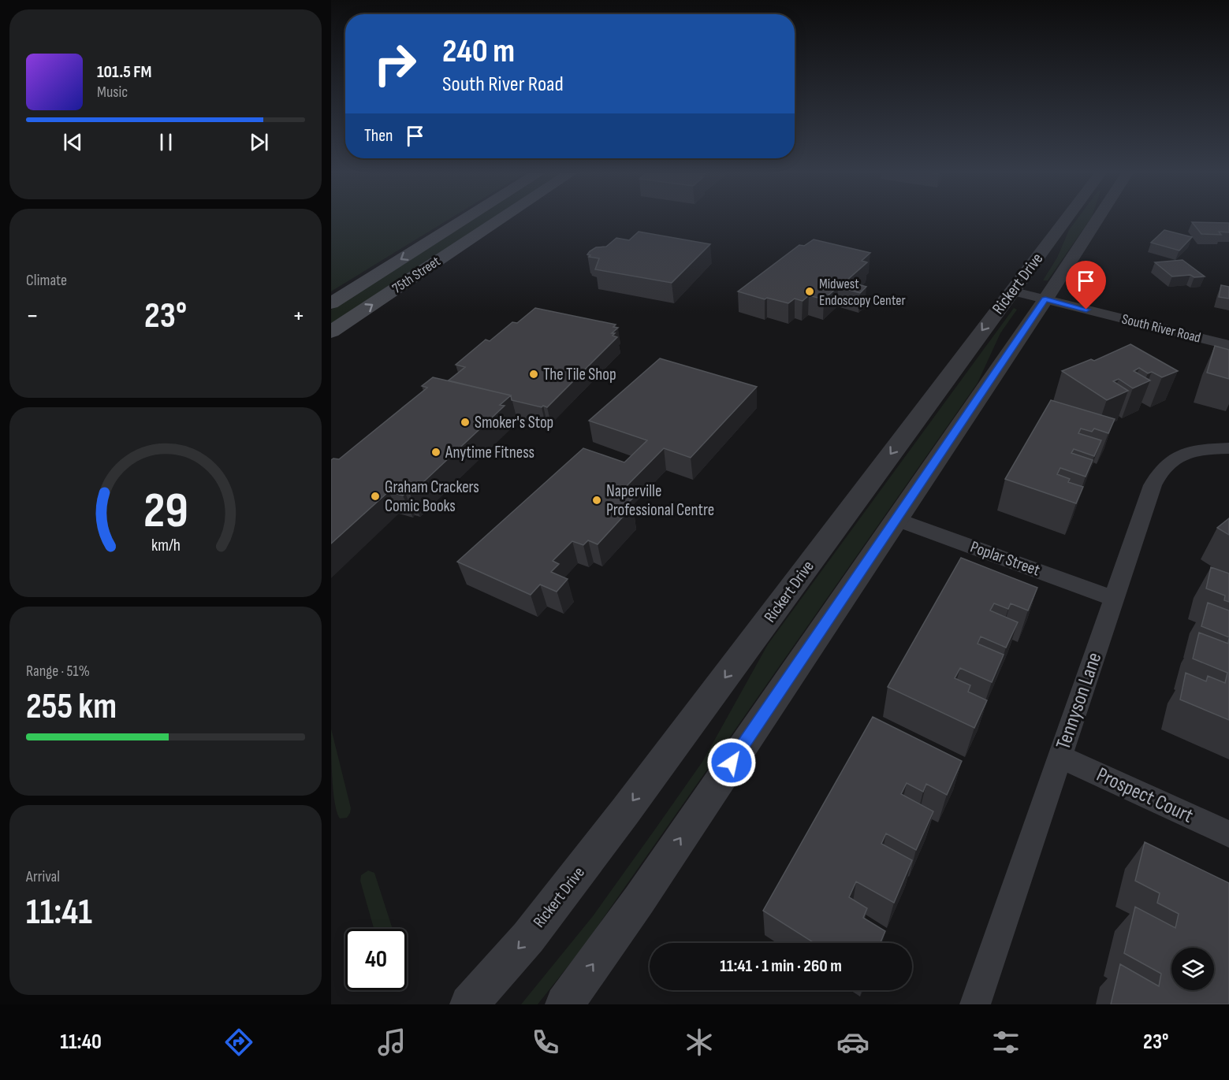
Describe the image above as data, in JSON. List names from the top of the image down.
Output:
{
  "streets": {
    "main road": ["75th Street"],
    "street": [
      "Rickert Drive",
      "South River Road",
      "Poplar Street",
      "Tennyson Lane",
      "Prospect Court"
    ]
  },
  "crossings": [
    ["Rickert Drive", "South River Road"],
    ["Rickert Drive", "Poplar Street"],
    ["Poplar Street", "Tennyson Lane"],
    ["Tennyson Lane", "Prospect Court"]
  ],
  "places": [
    "Midwest Endoscopy Center",
    "The Tile Shop",
    "Smoker's Stop",
    "Anytime Fitness",
    "Graham Crackers Comic Books",
    "Naperville Professional Centre"
  ],
  "page": {
    "turn": ["240 m", "South River Road"],
    "song": ["101.5 FM", "Music"],
    "then": "Then",
    "tile": [
      "Climate",
      ["Range · 51%", "255 km"],
      ["Arrival", "11:41"]
    ],
    "heat": ["−", "23°", "+"],
    "limit": "40",
    "trip": "11:41 · 1 min · 260 m",
    "tabs": ["11:40", "23°"],
    "gauge": ["29", "km/h"]
  }
}
